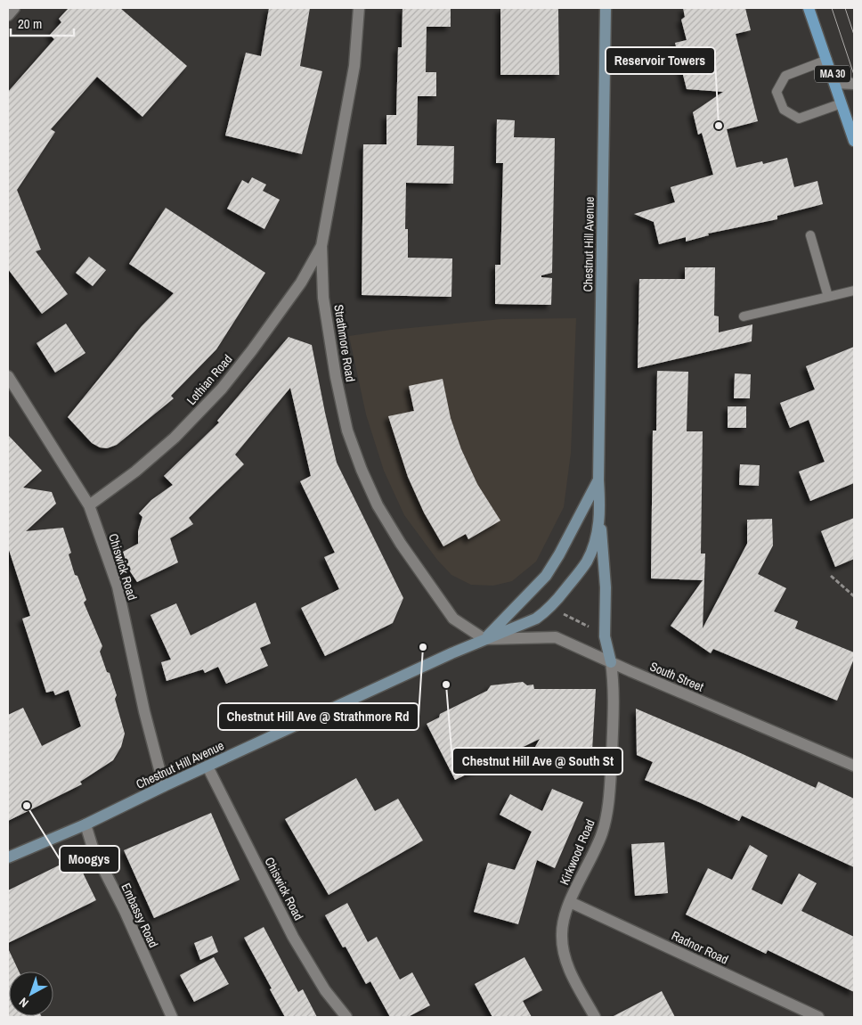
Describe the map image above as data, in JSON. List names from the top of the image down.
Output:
{
  "streets": {
    "main road": ["MA 30", "Chestnut Hill Avenue"],
    "street": [
      "Strathmore Road",
      "Lothian Road",
      "Chiswick Road",
      "South Street",
      "Kirkwood Road",
      "Embassy Road",
      "Radnor Road"
    ]
  },
  "crossings": [
    ["Chestnut Hill Avenue", "Strathmore Road"],
    ["Chestnut Hill Avenue", "Chiswick Road"],
    ["Chestnut Hill Avenue", "South Street"],
    ["Chestnut Hill Avenue", "Embassy Road"],
    ["Strathmore Road", "Lothian Road"],
    ["Strathmore Road", "South Street"],
    ["Lothian Road", "Chiswick Road"],
    ["South Street", "Kirkwood Road"],
    ["Kirkwood Road", "Radnor Road"]
  ],
  "places": [
    "Reservoir Towers",
    "Chestnut Hill Ave @ Strathmore Rd",
    "Chestnut Hill Ave @ South St",
    "Moogys"
  ],
  "scale_bar": "20 m",
  "north": "bottom left"
}
